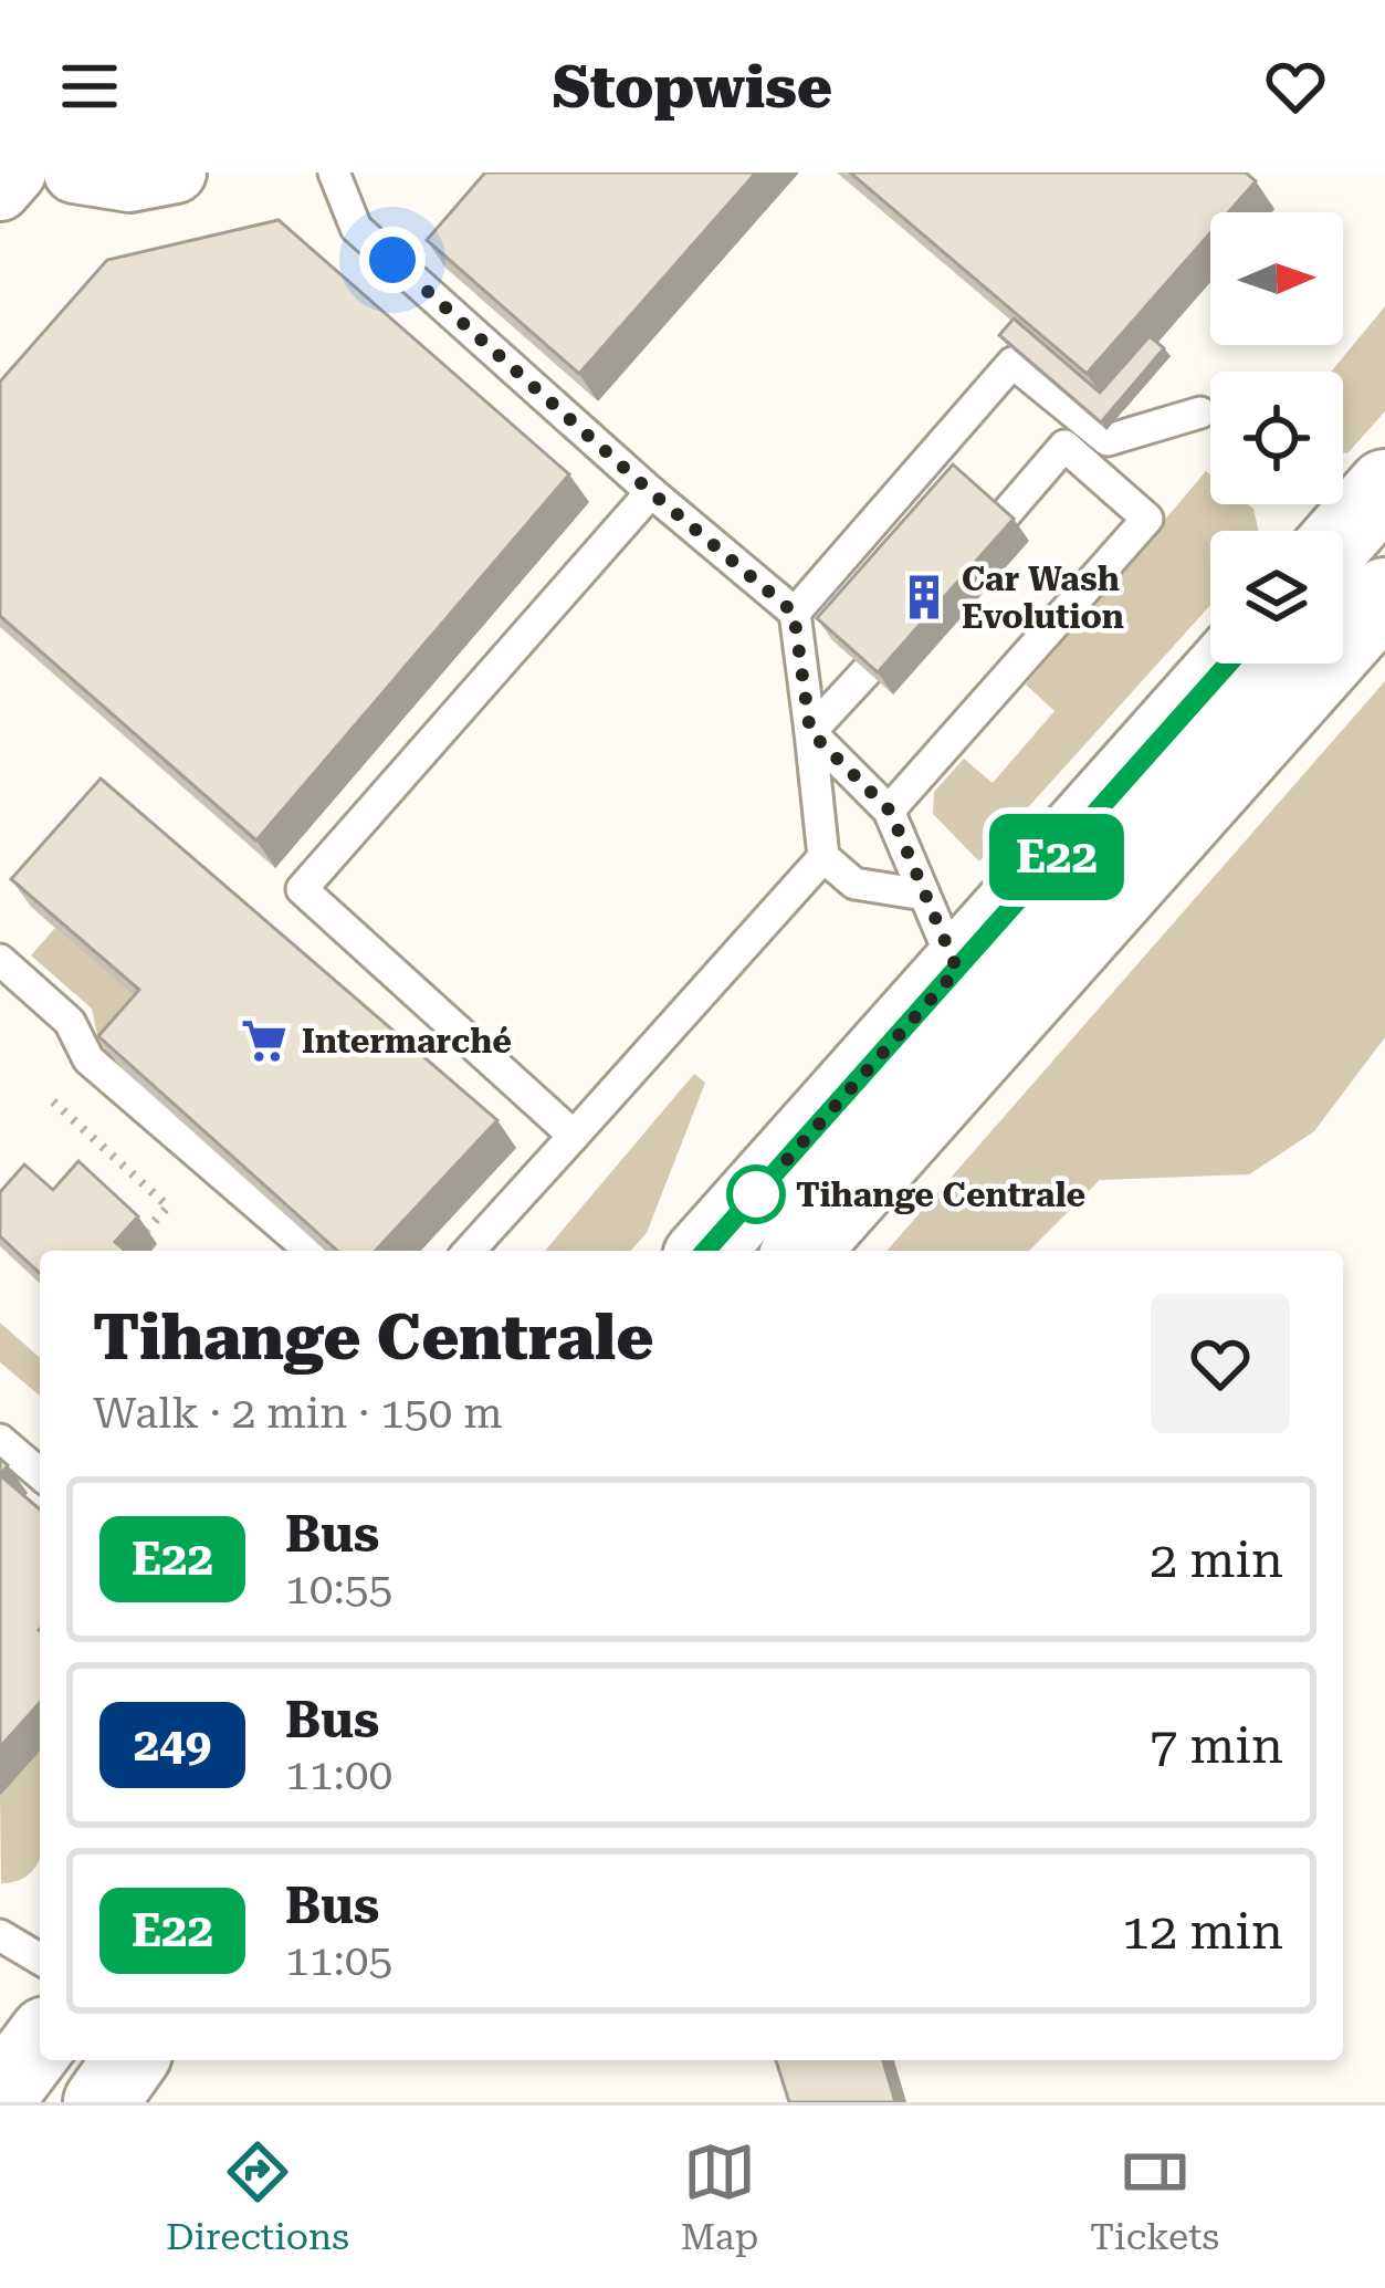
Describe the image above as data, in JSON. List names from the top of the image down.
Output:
{
  "places": {
    "building": ["Car Wash Evolution"],
    "supermarket": ["Intermarché"],
    "other": ["Tihange Centrale"]
  },
  "lines": ["bus line E22"],
  "north": "right",
  "page": {
    "header": "Stopwise",
    "on_map": "E22",
    "heading": ["Tihange Centrale", "Walk · 2 min · 150 m"],
    "list": [
      {
        "mark": "E22",
        "name": "Bus",
        "note": "10:55",
        "value": "2 min"
      },
      {
        "mark": "249",
        "name": "Bus",
        "note": "11:00",
        "value": "7 min"
      },
      {
        "mark": "E22",
        "name": "Bus",
        "note": "11:05",
        "value": "12 min"
      }
    ],
    "tabs": ["Directions", "Map", "Tickets"]
  }
}
